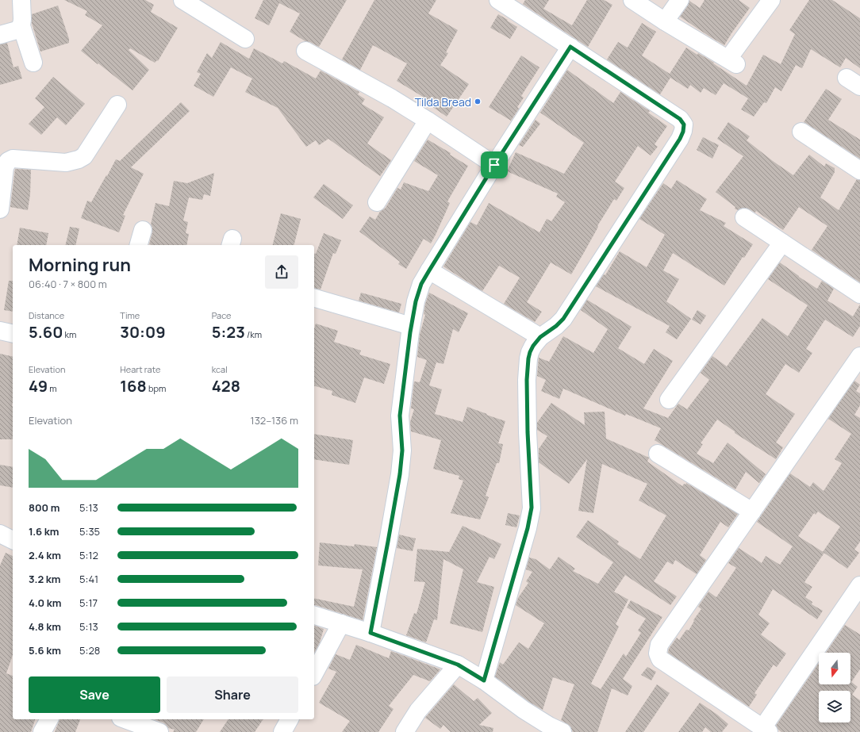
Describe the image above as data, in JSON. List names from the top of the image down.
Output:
{
  "places": ["Tilda Bread"],
  "north": "bottom",
  "page": {
    "heading": ["Morning run", "06:40 · 7 × 800 m"],
    "stats": [
      ["Distance", "5.60 km"],
      ["Time", "30:09"],
      ["Pace", "5:23 /km"],
      ["Elevation", "49 m"],
      ["Heart rate", "168 bpm"],
      ["kcal", "428"]
    ],
    "chart": ["Elevation", "132–136 m"],
    "list": [
      {
        "name": "800 m",
        "note": "5:13"
      },
      {
        "name": "1.6 km",
        "note": "5:35"
      },
      {
        "name": "2.4 km",
        "note": "5:12"
      },
      {
        "name": "3.2 km",
        "note": "5:41"
      },
      {
        "name": "4.0 km",
        "note": "5:17"
      },
      {
        "name": "4.8 km",
        "note": "5:13"
      },
      {
        "name": "5.6 km",
        "note": "5:28"
      }
    ],
    "buttons": ["Save", "Share"]
  }
}
